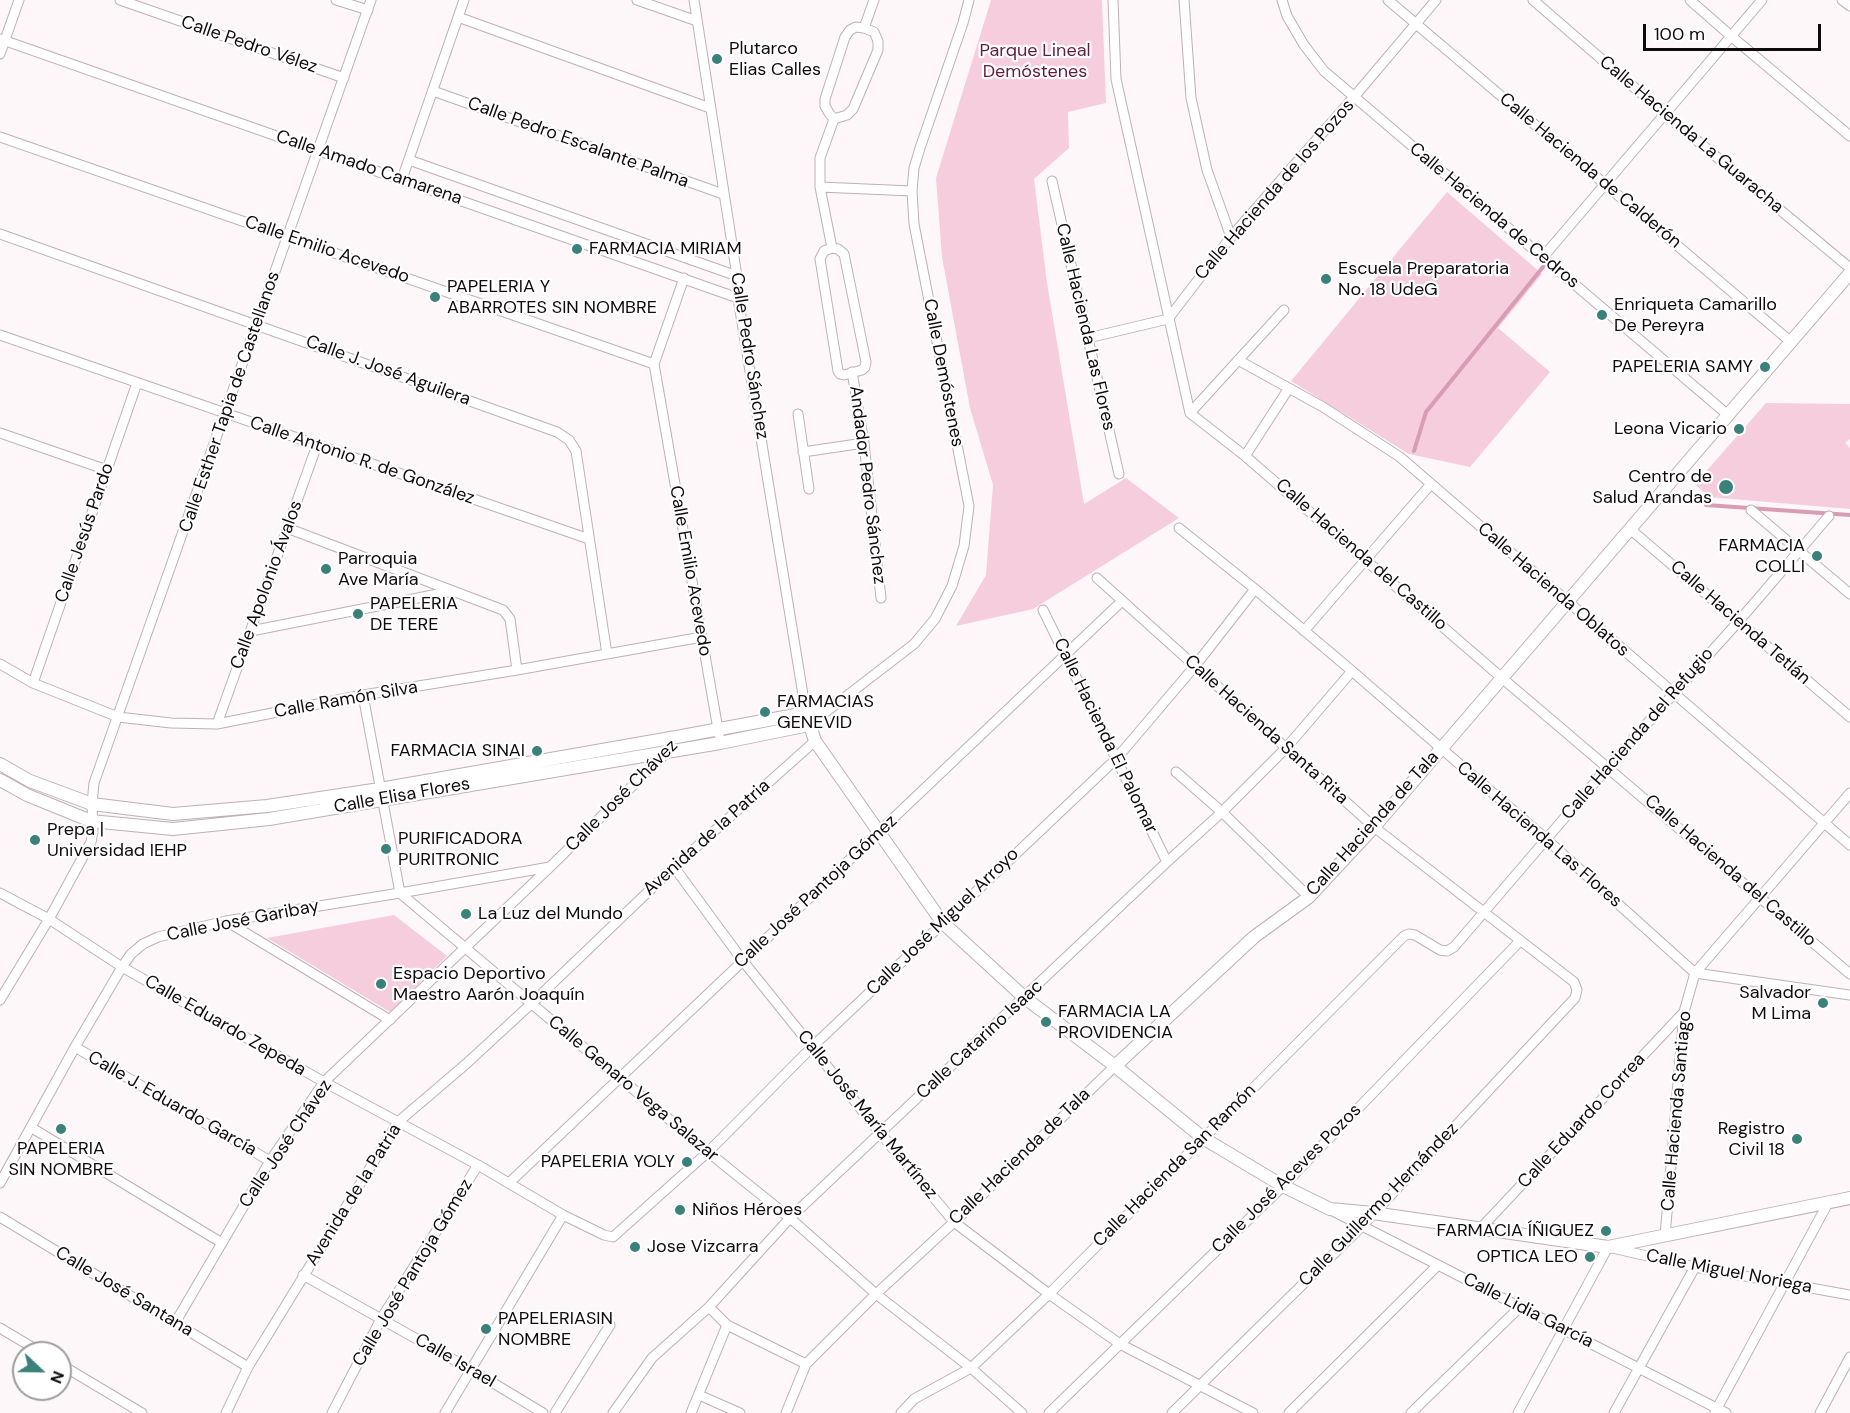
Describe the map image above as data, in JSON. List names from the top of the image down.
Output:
{
  "streets": {
    "street": [
      "Calle Pedro Vélez",
      "Calle Hacienda La Guaracha",
      "Calle Pedro Escalante Palma",
      "Calle Amado Camarena",
      "Calle Hacienda de Calderón",
      "Calle Hacienda de los Pozos",
      "Calle Hacienda de Cedros",
      "Calle Emilio Acevedo",
      "Calle Hacienda Las Flores",
      "Calle Pedro Sánchez",
      "Calle J. José Aguilera",
      "Calle Demóstenes",
      "Calle Esther Tapia de Castellanos",
      "Calle Antonio R. de González",
      "Andador Pedro Sánchez",
      "Calle Jesús Pardo",
      "Calle Hacienda del Castillo",
      "Calle Apolonio Ávalos",
      "Calle Hacienda Oblatos",
      "Calle Hacienda Tetlán",
      "Calle Ramón Silva",
      "Calle Hacienda Santa Rita",
      "Calle Hacienda del Refugio",
      "Calle Hacienda El Palomar",
      "Calle Elisa Flores",
      "Calle José Chávez",
      "Calle Hacienda de Tala",
      "Avenida de la Patria",
      "Calle José Pantoja Gómez",
      "Calle José Garibay",
      "Calle José Miguel Arroyo",
      "Calle Eduardo Zepeda",
      "Calle Catarino Isaac",
      "Calle Genaro Vega Salazar",
      "Calle J. Eduardo García",
      "Calle Hacienda Santiago",
      "Calle José María Martínez",
      "Calle Eduardo Correa",
      "Calle Hacienda San Ramón",
      "Calle José Aceves Pozos",
      "Calle Guillermo Hernández",
      "Calle Miguel Noriega",
      "Calle José Santana",
      "Calle Lidia García",
      "Calle Israel"
    ]
  },
  "crossings": [
    ["Calle Pedro Vélez", "Calle Esther Tapia de Castellanos"],
    ["Calle Pedro Escalante Palma", "Calle Pedro Sánchez"],
    ["Calle Amado Camarena", "Calle Emilio Acevedo"],
    ["Calle Amado Camarena", "Calle Pedro Sánchez"],
    ["Calle Amado Camarena", "Calle Esther Tapia de Castellanos"],
    ["Calle Hacienda de Calderón", "Calle Hacienda de los Pozos"],
    ["Calle Hacienda de Calderón", "Calle Hacienda de Tala"],
    ["Calle Hacienda de los Pozos", "Calle Hacienda de Cedros"],
    ["Calle Hacienda de Cedros", "Calle Hacienda de Tala"],
    ["Calle Emilio Acevedo", "Calle Esther Tapia de Castellanos"],
    ["Calle Emilio Acevedo", "Calle Ramón Silva"],
    ["Calle Emilio Acevedo", "Calle Elisa Flores"],
    ["Calle Hacienda Las Flores", "Calle Hacienda del Refugio"],
    ["Calle Hacienda Las Flores", "Calle Hacienda de Tala"],
    ["Calle Hacienda Las Flores", "Calle José Miguel Arroyo"],
    ["Calle Hacienda Las Flores", "Calle Catarino Isaac"],
    ["Calle Hacienda Las Flores", "Calle Hacienda Santiago"],
    ["Calle Pedro Sánchez", "Calle Demóstenes"],
    ["Calle Pedro Sánchez", "Calle Elisa Flores"],
    ["Calle J. José Aguilera", "Calle Esther Tapia de Castellanos"],
    ["Calle J. José Aguilera", "Calle Antonio R. de González"],
    ["Calle J. José Aguilera", "Calle Ramón Silva"],
    ["Calle Demóstenes", "Calle Elisa Flores"],
    ["Calle Esther Tapia de Castellanos", "Calle Antonio R. de González"],
    ["Calle Esther Tapia de Castellanos", "Calle Ramón Silva"],
    ["Calle Esther Tapia de Castellanos", "Calle Elisa Flores"],
    ["Calle Esther Tapia de Castellanos", "Calle Eduardo Zepeda"],
    ["Calle Antonio R. de González", "Calle Jesús Pardo"],
    ["Calle Antonio R. de González", "Calle Apolonio Ávalos"],
    ["Calle Jesús Pardo", "Calle Ramón Silva"],
    ["Calle Hacienda del Castillo", "Calle Hacienda del Refugio"],
    ["Calle Hacienda del Castillo", "Calle Hacienda de Tala"],
    ["Calle Hacienda del Castillo", "Calle Hacienda Santiago"],
    ["Calle Apolonio Ávalos", "Calle Ramón Silva"],
    ["Calle Hacienda Oblatos", "Calle Hacienda del Refugio"],
    ["Calle Hacienda Oblatos", "Calle Hacienda de Tala"],
    ["Calle Hacienda Oblatos", "Calle Hacienda Santiago"],
    ["Calle Hacienda Tetlán", "Calle Hacienda del Refugio"],
    ["Calle Hacienda Tetlán", "Calle Hacienda de Tala"],
    ["Calle Hacienda Santa Rita", "Calle Hacienda del Refugio"],
    ["Calle Hacienda Santa Rita", "Calle Hacienda de Tala"],
    ["Calle Hacienda Santa Rita", "Calle José Pantoja Gómez"],
    ["Calle Hacienda Santa Rita", "Calle José Miguel Arroyo"],
    ["Calle Hacienda Santa Rita", "Calle Catarino Isaac"],
    ["Calle Hacienda Santa Rita", "Calle José Aceves Pozos"],
    ["Calle Hacienda Santa Rita", "Calle Guillermo Hernández"],
    ["Calle Hacienda del Refugio", "Calle Hacienda San Ramón"],
    ["Calle Hacienda El Palomar", "Calle José Pantoja Gómez"],
    ["Calle Hacienda El Palomar", "Calle José Miguel Arroyo"],
    ["Calle Hacienda El Palomar", "Calle Catarino Isaac"],
    ["Calle Elisa Flores", "Calle José Chávez"],
    ["Calle José Chávez", "Calle José Garibay"],
    ["Calle José Chávez", "Calle Eduardo Zepeda"],
    ["Calle José Chávez", "Calle Genaro Vega Salazar"],
    ["Calle José Chávez", "Calle J. Eduardo García"],
    ["Calle José Chávez", "Calle José Santana"],
    ["Calle Hacienda de Tala", "Calle Genaro Vega Salazar"],
    ["Calle Hacienda de Tala", "Calle José María Martínez"],
    ["Avenida de la Patria", "Calle Eduardo Zepeda"],
    ["Avenida de la Patria", "Calle Genaro Vega Salazar"],
    ["Avenida de la Patria", "Calle José María Martínez"],
    ["Avenida de la Patria", "Calle José Santana"],
    ["Avenida de la Patria", "Calle Israel"],
    ["Calle José Pantoja Gómez", "Calle Eduardo Zepeda"],
    ["Calle José Pantoja Gómez", "Calle Genaro Vega Salazar"],
    ["Calle José Pantoja Gómez", "Calle José María Martínez"],
    ["Calle José Pantoja Gómez", "Calle Israel"],
    ["Calle José Garibay", "Calle Eduardo Zepeda"],
    ["Calle José Garibay", "Calle Genaro Vega Salazar"],
    ["Calle José Garibay", "Calle J. Eduardo García"],
    ["Calle José Miguel Arroyo", "Calle Eduardo Zepeda"],
    ["Calle José Miguel Arroyo", "Calle Genaro Vega Salazar"],
    ["Calle José Miguel Arroyo", "Calle José María Martínez"],
    ["Calle Catarino Isaac", "Calle Genaro Vega Salazar"],
    ["Calle Catarino Isaac", "Calle José María Martínez"],
    ["Calle Genaro Vega Salazar", "Calle Hacienda San Ramón"],
    ["Calle Hacienda Santiago", "Calle Eduardo Correa"],
    ["Calle José María Martínez", "Calle Hacienda San Ramón"],
    ["Calle José María Martínez", "Calle José Aceves Pozos"],
    ["Calle José María Martínez", "Calle Guillermo Hernández"],
    ["Calle Guillermo Hernández", "Calle Lidia García"]
  ],
  "parks": ["Parque Lineal Demóstenes"],
  "places": [
    "Plutarco Elias Calles",
    "FARMACIA MIRIAM",
    "Escuela Preparatoria No. 18 UdeG",
    "PAPELERIA Y ABARROTES SIN NOMBRE",
    "Enriqueta Camarillo De Pereyra",
    "PAPELERIA SAMY",
    "Leona Vicario",
    "Centro de Salud Arandas",
    "FARMACIA COLLI",
    "Parroquia Ave María",
    "PAPELERIA DE TERE",
    "FARMACIAS GENEVID",
    "FARMACIA SINAI",
    "Prepa | Universidad IEHP",
    "PURIFICADORA PURITRONIC",
    "La Luz del Mundo",
    "Espacio Deportivo Maestro Aarón Joaquín",
    "Salvador M Lima",
    "FARMACIA LA PROVIDENCIA",
    "PAPELERIA SIN NOMBRE",
    "Registro Civil 18",
    "PAPELERIA YOLY",
    "Niños Héroes",
    "FARMACIA ÍÑIGUEZ",
    "Jose Vizcarra",
    "OPTICA LEO",
    "PAPELERIASIN NOMBRE"
  ],
  "scale_bar": "100 m",
  "north": "right"
}
